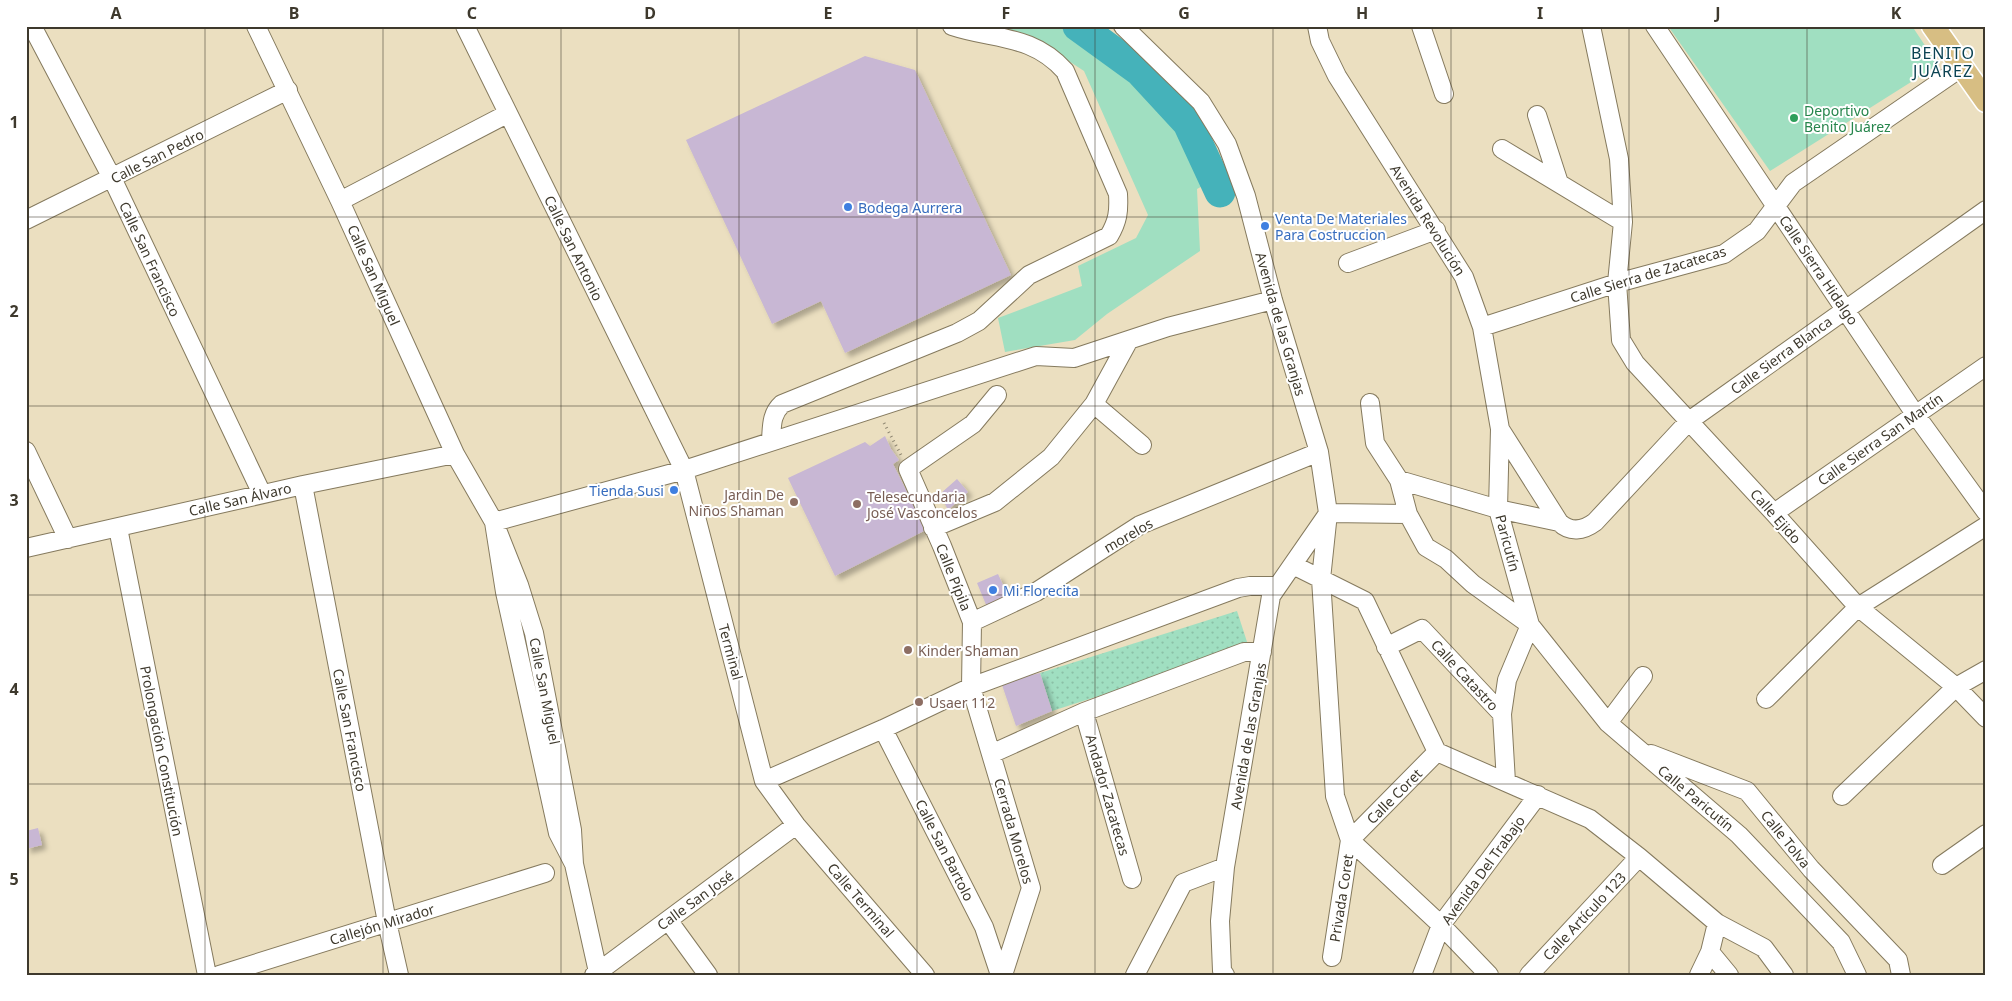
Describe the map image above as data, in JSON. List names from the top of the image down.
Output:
{
  "streets": {
    "street": [
      "Calle San Pedro",
      "Avenida Revolución",
      "Calle San Antonio",
      "Calle San Francisco",
      "Calle Sierra Hidalgo",
      "Calle Sierra de Zacatecas",
      "Calle San Miguel",
      "Avenida de las Granjas",
      "Calle Sierra Blanca",
      "Calle Sierra San Martín",
      "Calle San Álvaro",
      "Calle Ejido",
      "morelos",
      "Paricutín",
      "Calle Pípila",
      "Terminal",
      "Calle Catastro",
      "Prolongación Constitución",
      "Andador Zacatecas",
      "Calle Coret",
      "Calle Paricutín",
      "Cerrada Morelos",
      "Calle Tolva",
      "Calle San Bartolo",
      "Avenida Del Trabajo",
      "Privada Coret",
      "Calle San José",
      "Calle Terminal",
      "Calle Artículo 123",
      "Callejón Mirador"
    ]
  },
  "crossings": [
    ["Calle San Pedro", "Calle San Francisco"],
    ["Calle San Pedro", "Calle San Miguel"],
    ["Avenida Revolución", "Calle Sierra de Zacatecas"],
    ["Avenida Revolución", "Calle Sierra Blanca"],
    ["Avenida Revolución", "Paricutín"],
    ["Calle San Antonio", "Terminal"],
    ["Calle San Francisco", "Calle San Álvaro"],
    ["Calle San Francisco", "Callejón Mirador"],
    ["Calle Sierra Hidalgo", "Calle Sierra de Zacatecas"],
    ["Calle Sierra Hidalgo", "Calle Sierra Blanca"],
    ["Calle Sierra Hidalgo", "Calle Sierra San Martín"],
    ["Calle Sierra de Zacatecas", "Calle Ejido"],
    ["Calle San Miguel", "Calle San Álvaro"],
    ["Calle San Miguel", "Calle San José"],
    ["Avenida de las Granjas", "morelos"],
    ["Avenida de las Granjas", "Calle Coret"],
    ["Avenida de las Granjas", "Privada Coret"],
    ["Calle Sierra Blanca", "Calle Ejido"],
    ["Calle Sierra San Martín", "Calle Ejido"],
    ["Calle San Álvaro", "Prolongación Constitución"],
    ["morelos", "Calle Pípila"],
    ["Paricutín", "Calle Paricutín"],
    ["Calle Pípila", "Cerrada Morelos"],
    ["Terminal", "Calle San José"],
    ["Terminal", "Calle Terminal"],
    ["Calle Coret", "Privada Coret"],
    ["Calle Paricutín", "Calle Tolva"],
    ["Cerrada Morelos", "Calle San Bartolo"],
    ["Calle San José", "Calle Terminal"]
  ],
  "districts": ["BENITO JUÁREZ"],
  "places": [
    "Deportivo Benito Juárez",
    "Bodega Aurrera",
    "Venta De Materiales Para Costruccion",
    "Tienda Susi",
    "Jardin De Niños Shaman",
    "Telesecundaria José Vasconcelos",
    "Mi Florecita",
    "Kinder Shaman",
    "Usaer 112"
  ],
  "grid": {
    "columns": [
      "A",
      "B",
      "C",
      "D",
      "E",
      "F",
      "G",
      "H",
      "I",
      "J",
      "K"
    ],
    "rows": [
      "1",
      "2",
      "3",
      "4",
      "5"
    ]
  }
}
